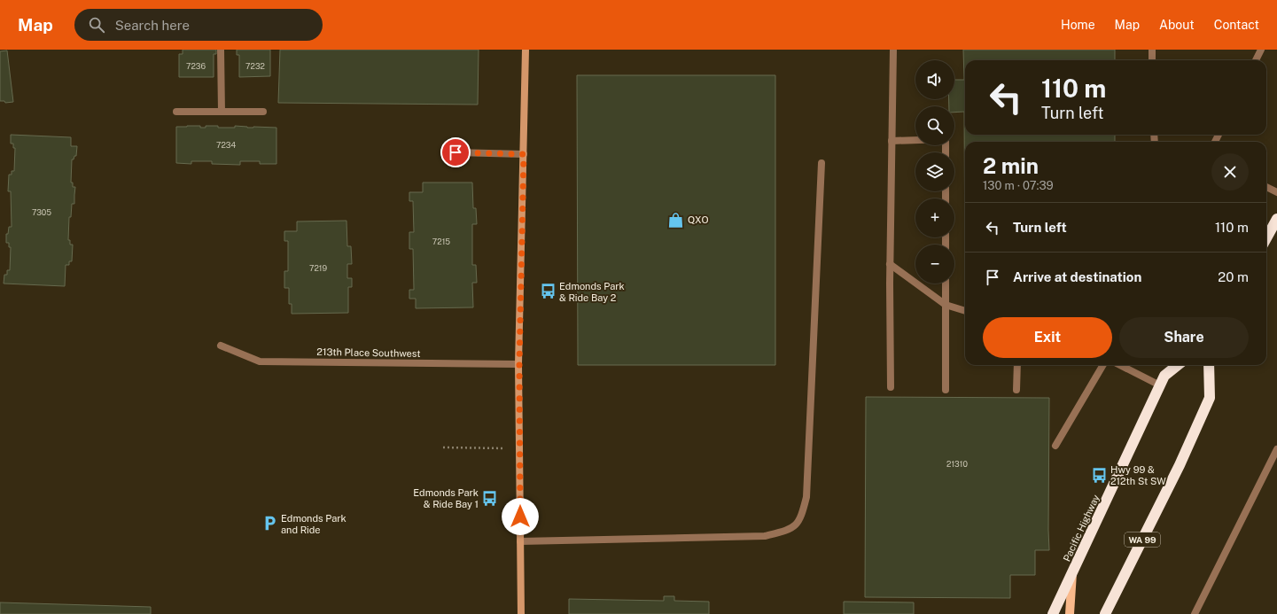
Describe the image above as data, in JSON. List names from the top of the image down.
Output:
{
  "streets": {
    "highway": ["Pacific Highway", "WA 99"],
    "street": ["213th Place Southwest"]
  },
  "places": {
    "shop": ["QXO"],
    "bus stop": ["Edmonds Park & Ride Bay 2", "Hwy 99 & 212th St SW", "Edmonds Park & Ride Bay 1"],
    "parking": ["Edmonds Park and Ride"]
  },
  "house_numbers": [
    "7236",
    "7232",
    "7234",
    "7305",
    "7215",
    "7219",
    "21310"
  ],
  "page": {
    "header": "Map",
    "search": "Search here",
    "nav": [
      "Home",
      "Map",
      "About",
      "Contact"
    ],
    "map_buttons": ["+", "−"],
    "turn": ["110 m", "Turn left"],
    "heading": ["2 min", "130 m · 07:39"],
    "list": [
      {
        "name": "Turn left",
        "value": "110 m"
      },
      {
        "name": "Arrive at destination",
        "value": "20 m"
      }
    ],
    "buttons": ["Exit", "Share"]
  }
}
